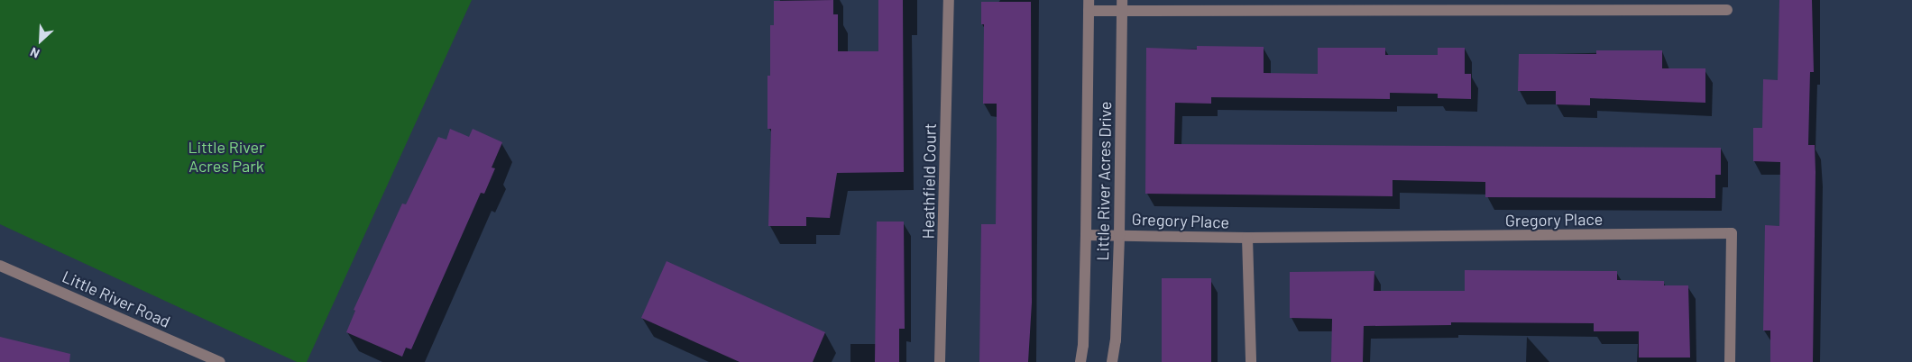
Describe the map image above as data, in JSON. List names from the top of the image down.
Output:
{
  "streets": {
    "street": [
      "Heathfield Court",
      "Little River Acres Drive",
      "Gregory Place",
      "Little River Road"
    ]
  },
  "crossings": [
    ["Little River Acres Drive", "Gregory Place"]
  ],
  "parks": ["Little River Acres Park"],
  "north": "bottom left"
}
